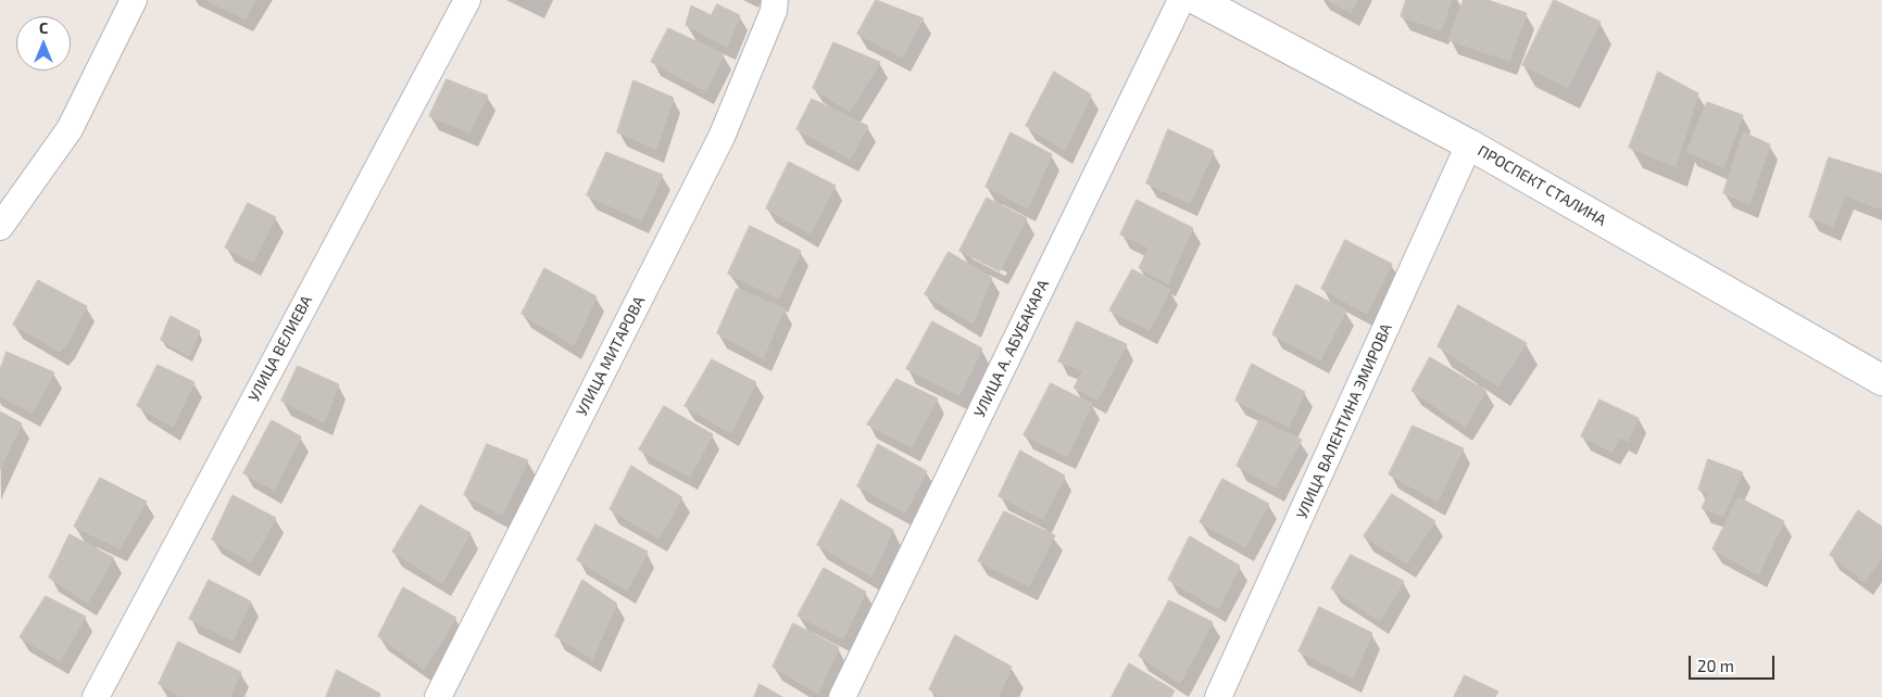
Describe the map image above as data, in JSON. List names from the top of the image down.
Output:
{
  "streets": {
    "street": [
      "ПРОСПЕКТ СТАЛИНА",
      "УЛИЦА ВЕЛИЕВА",
      "УЛИЦА А. АБУБАКАРА",
      "УЛИЦА МИТАРОВА",
      "УЛИЦА ВАЛЕНТИНА ЭМИРОВА"
    ]
  },
  "crossings": [
    ["ПРОСПЕКТ СТАЛИНА", "УЛИЦА ВАЛЕНТИНА ЭМИРОВА"]
  ],
  "scale_bar": "20 m",
  "north": "top"
}
